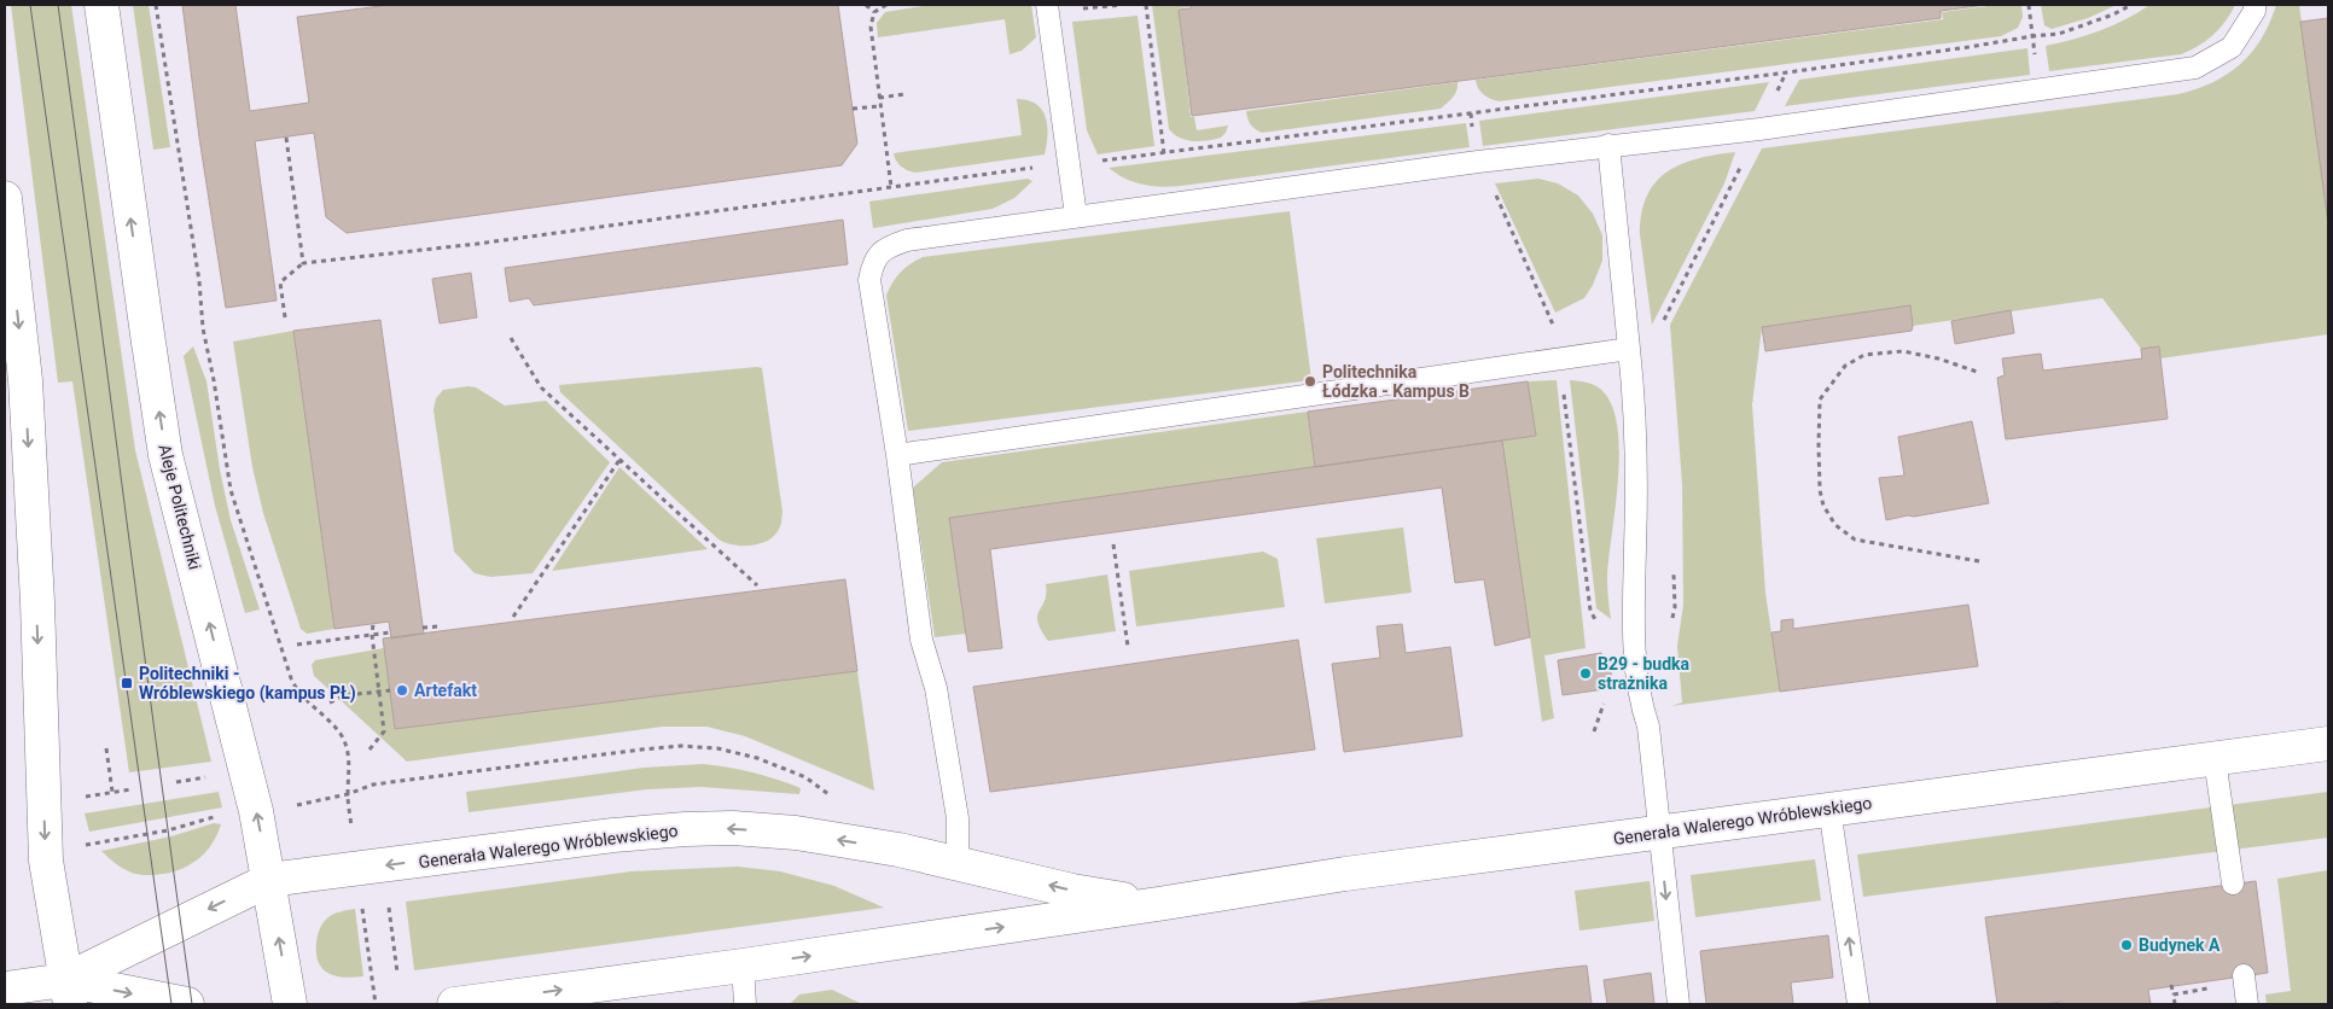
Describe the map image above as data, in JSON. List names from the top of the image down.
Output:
{
  "streets": {
    "street": ["Aleje Politechniki", "Generała Walerego Wróblewskiego"]
  },
  "crossings": [
    ["Aleje Politechniki", "Generała Walerego Wróblewskiego"]
  ],
  "places": {
    "other": [
      "Politechnika Łódzka - Kampus B",
      "B29 - budka strażnika",
      "Artefakt",
      "Budynek A"
    ],
    "transit": ["Politechniki - Wróblewskiego (kampus PŁ)"]
  }
}
